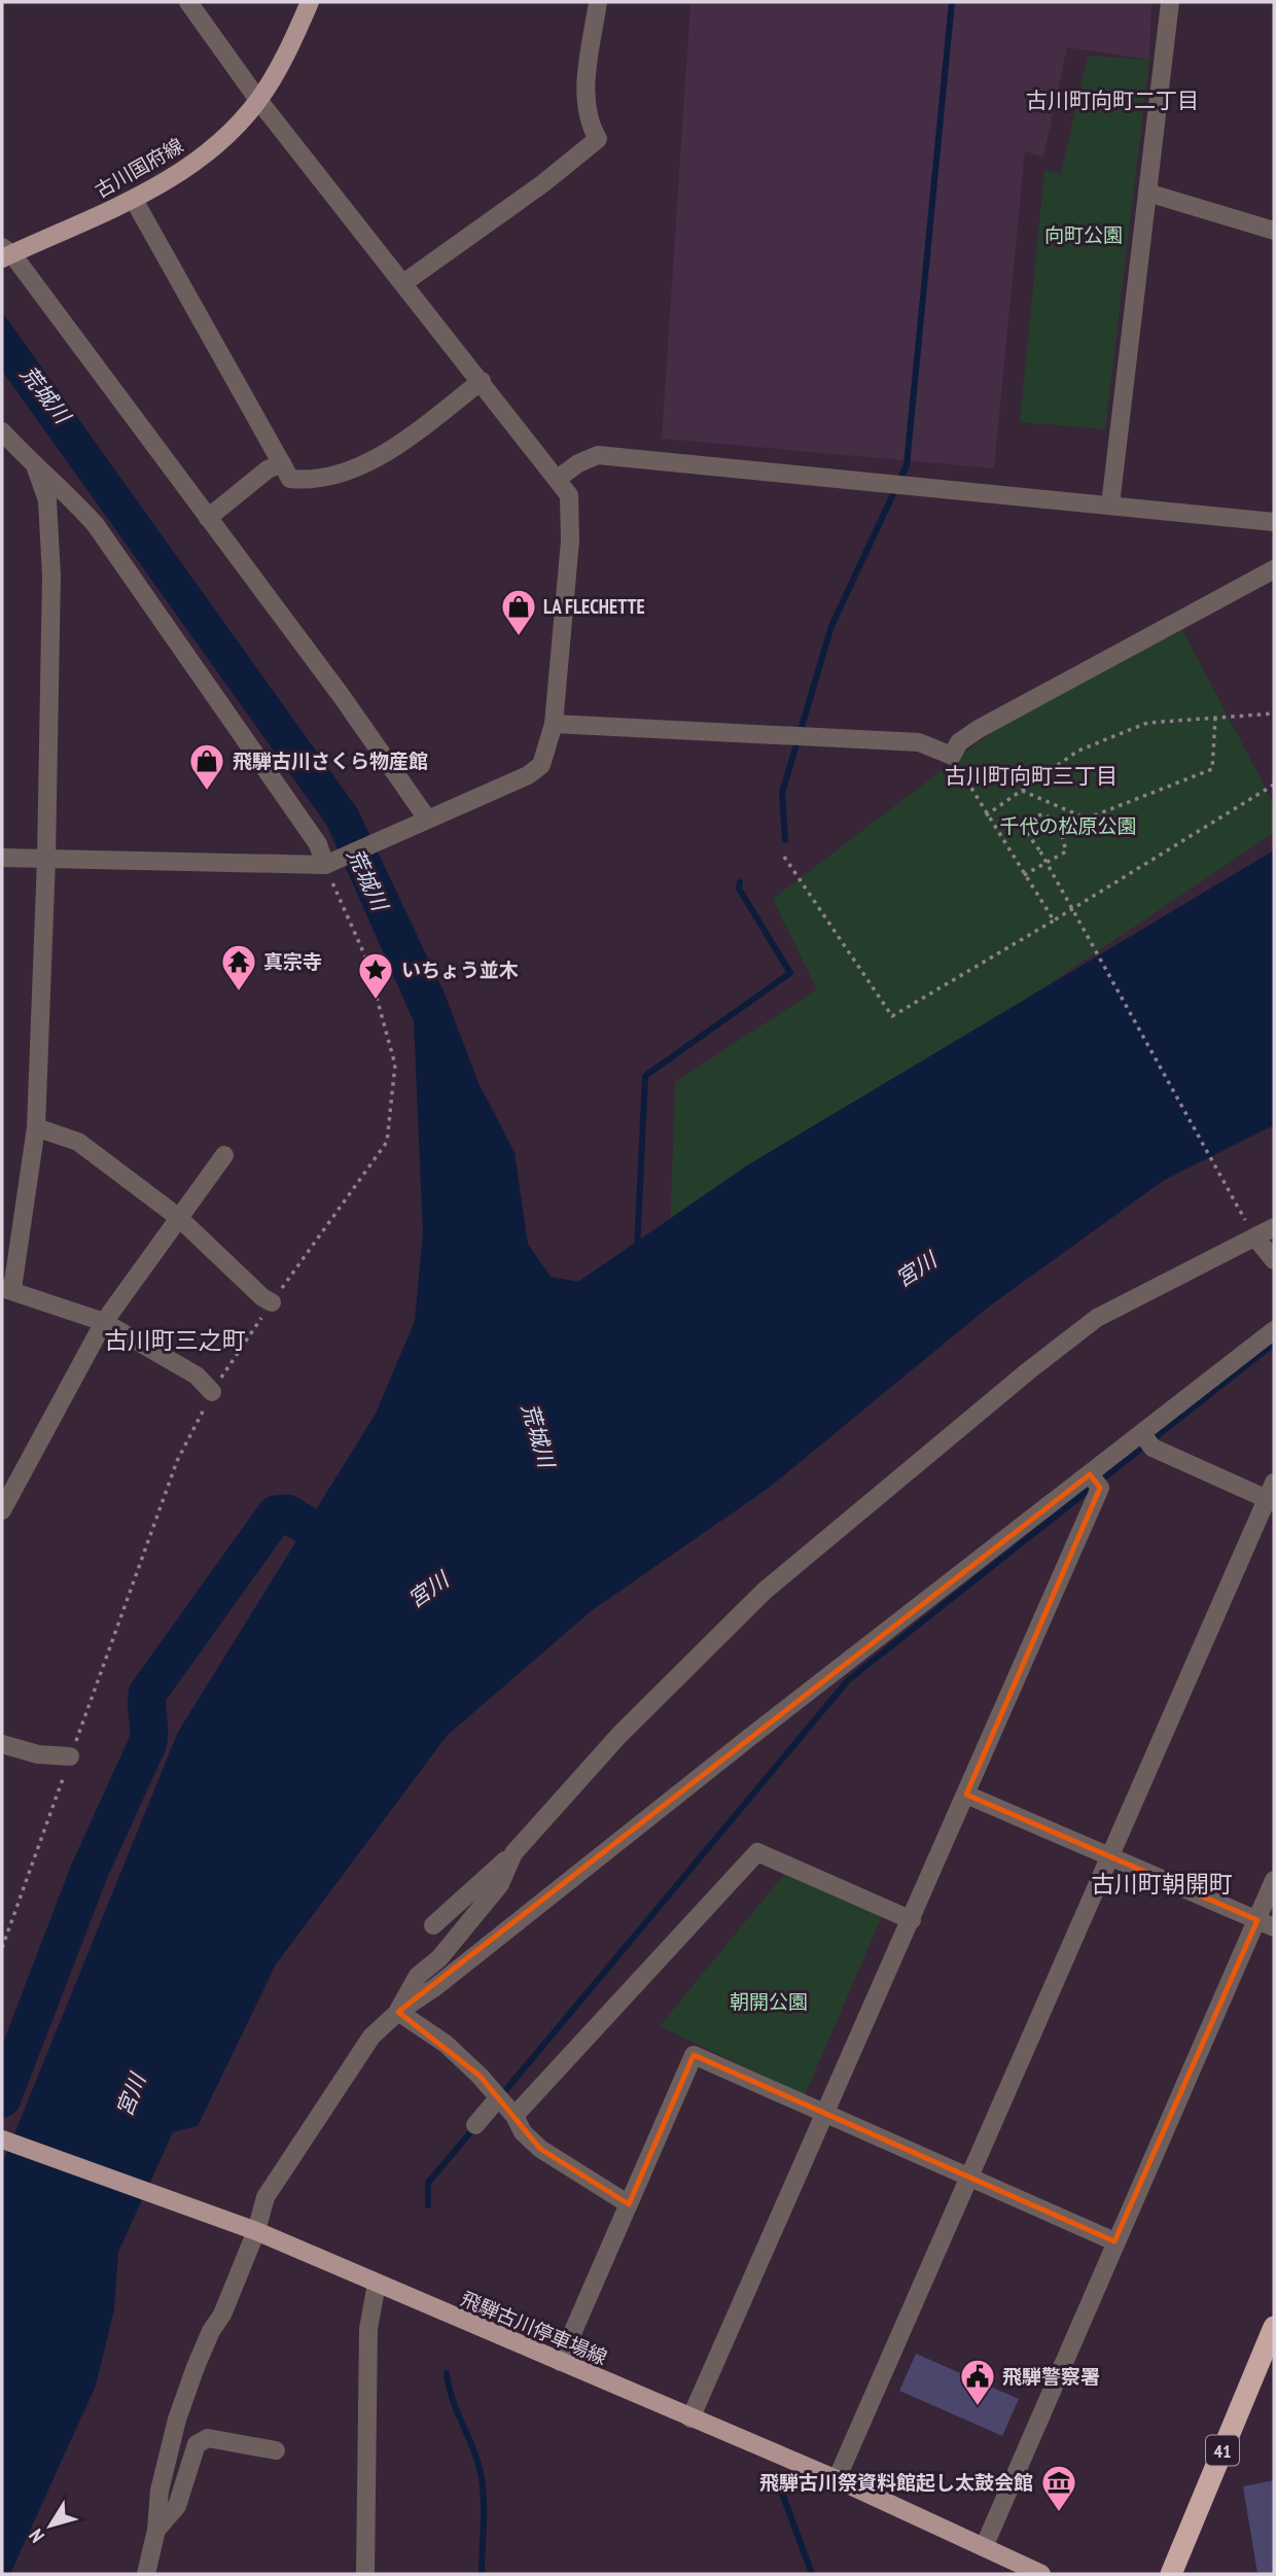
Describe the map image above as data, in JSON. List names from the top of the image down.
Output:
{
  "streets": {
    "highway": ["41"],
    "main road": ["古川国府線", "飛騨古川停車場線"]
  },
  "districts": [
    "古川町向町二丁目",
    "古川町向町三丁目",
    "古川町三之町",
    "古川町朝開町"
  ],
  "water": ["荒城川", "宮川"],
  "parks": ["向町公園", "千代の松原公園", "朝開公園"],
  "places": {
    "shop": ["LA FLECHETTE", "飛騨古川さくら物産館"],
    "temple": ["真宗寺"],
    "place": ["いちょう並木"],
    "public building": ["飛騨警察署"],
    "museum": ["飛騨古川祭資料館起し太鼓会館"]
  },
  "north": "bottom left"
}
